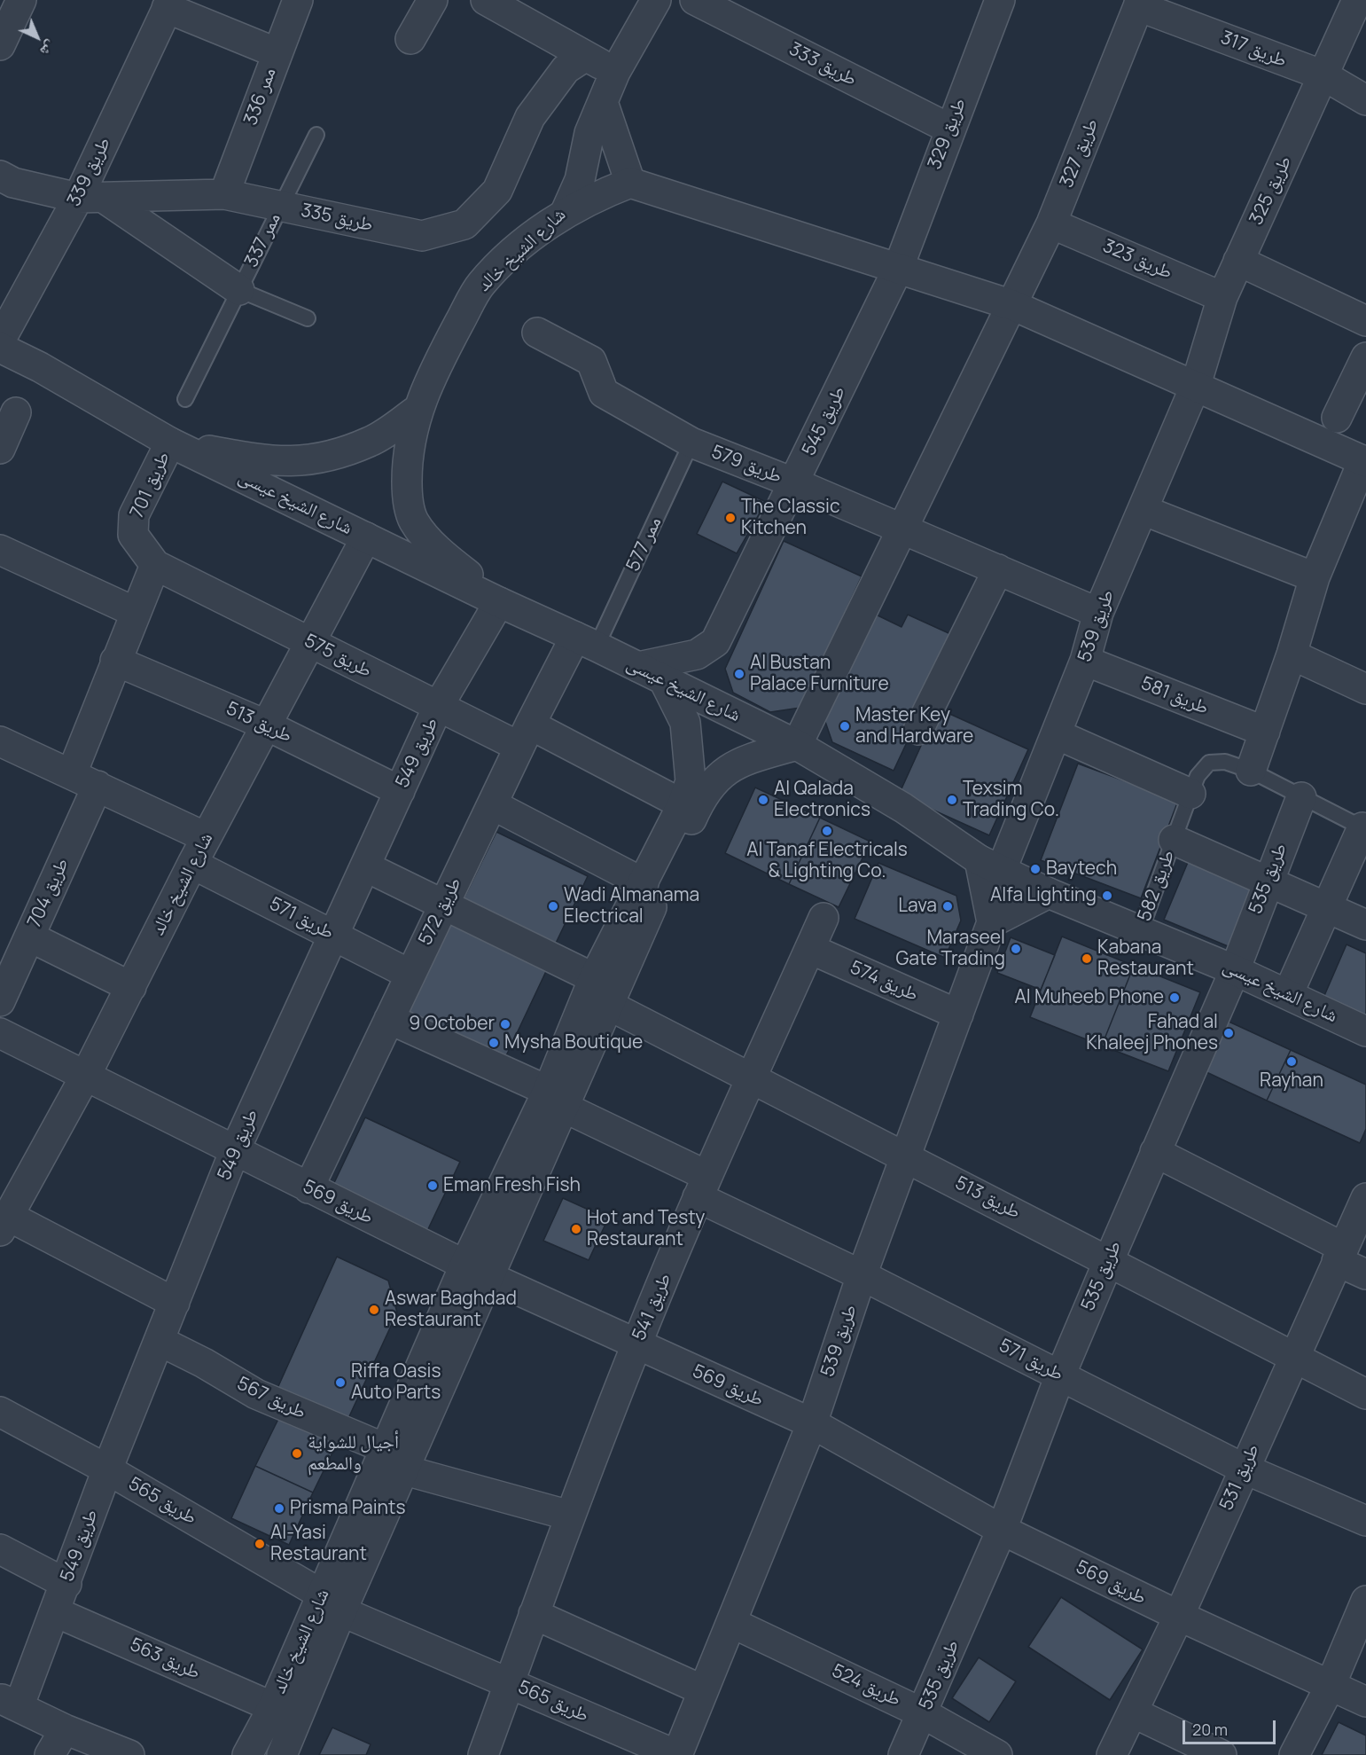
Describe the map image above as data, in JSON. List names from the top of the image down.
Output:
{
  "streets": {
    "street": [
      "طريق 317",
      "طريق 333",
      "ممر 336",
      "طريق 329",
      "طريق 327",
      "طريق 339",
      "طريق 325",
      "طريق 335",
      "شارع الشيخ خالد",
      "طريق 323",
      "طريق 545",
      "طريق 579",
      "طريق 701",
      "شارع الشيخ عيسى",
      "طريق 539",
      "طريق 575",
      "طريق 581",
      "طريق 513",
      "طريق 549",
      "طريق 535",
      "طريق 582",
      "طريق 704",
      "طريق 572",
      "طريق 571",
      "طريق 574",
      "طريق 569",
      "طريق 541",
      "طريق 567",
      "طريق 531",
      "طريق 565",
      "طريق 563",
      "طريق 524"
    ],
    "lane": ["ممر 337", "ممر 577"]
  },
  "crossings": [
    ["طريق 317", "طريق 327"],
    ["طريق 317", "طريق 325"],
    ["طريق 333", "طريق 329"],
    ["ممر 336", "طريق 335"],
    ["طريق 329", "طريق 545"],
    ["طريق 327", "شارع الشيخ خالد"],
    ["طريق 327", "طريق 323"],
    ["طريق 327", "طريق 579"],
    ["طريق 327", "شارع الشيخ عيسى"],
    ["طريق 339", "طريق 335"],
    ["طريق 325", "طريق 323"],
    ["طريق 325", "طريق 539"],
    ["طريق 335", "ممر 337"],
    ["شارع الشيخ خالد", "شارع الشيخ عيسى"],
    ["شارع الشيخ خالد", "طريق 575"],
    ["شارع الشيخ خالد", "طريق 513"],
    ["شارع الشيخ خالد", "طريق 549"],
    ["شارع الشيخ خالد", "طريق 571"],
    ["شارع الشيخ خالد", "طريق 569"],
    ["شارع الشيخ خالد", "طريق 567"],
    ["شارع الشيخ خالد", "طريق 565"],
    ["شارع الشيخ خالد", "طريق 563"],
    ["طريق 545", "طريق 579"],
    ["طريق 545", "شارع الشيخ عيسى"],
    ["طريق 579", "ممر 577"],
    ["طريق 579", "طريق 539"],
    ["طريق 701", "شارع الشيخ عيسى"],
    ["طريق 701", "طريق 575"],
    ["شارع الشيخ عيسى", "ممر 577"],
    ["شارع الشيخ عيسى", "طريق 539"],
    ["شارع الشيخ عيسى", "طريق 549"],
    ["شارع الشيخ عيسى", "طريق 535"],
    ["شارع الشيخ عيسى", "طريق 582"],
    ["شارع الشيخ عيسى", "طريق 572"],
    ["ممر 577", "طريق 572"],
    ["طريق 539", "طريق 581"],
    ["طريق 539", "طريق 513"],
    ["طريق 539", "طريق 571"],
    ["طريق 539", "طريق 574"],
    ["طريق 539", "طريق 569"],
    ["طريق 539", "طريق 565"],
    ["طريق 539", "طريق 524"],
    ["طريق 575", "طريق 549"],
    ["طريق 575", "طريق 572"],
    ["طريق 513", "طريق 549"],
    ["طريق 513", "طريق 535"],
    ["طريق 513", "طريق 541"],
    ["طريق 513", "طريق 531"],
    ["طريق 549", "طريق 571"],
    ["طريق 549", "طريق 569"],
    ["طريق 549", "طريق 567"],
    ["طريق 549", "طريق 565"],
    ["طريق 549", "طريق 563"],
    ["طريق 535", "طريق 582"],
    ["طريق 535", "طريق 571"],
    ["طريق 535", "طريق 569"],
    ["طريق 535", "طريق 524"],
    ["طريق 572", "طريق 571"],
    ["طريق 572", "طريق 569"],
    ["طريق 571", "طريق 541"],
    ["طريق 571", "طريق 531"],
    ["طريق 574", "طريق 541"],
    ["طريق 569", "طريق 541"],
    ["طريق 569", "طريق 531"],
    ["طريق 541", "طريق 567"],
    ["طريق 541", "طريق 565"]
  ],
  "places": [
    "The Classic Kitchen",
    "Al Bustan Palace Furniture",
    "Master Key and Hardware",
    "Al Qalada Electronics",
    "Texsim Trading Co.",
    "Al Tanaf Electricals & Lighting Co.",
    "Baytech",
    "Alfa Lighting",
    "Wadi Almanama Electrical",
    "Lava",
    "Maraseel Gate Trading",
    "Kabana Restaurant",
    "Al Muheeb Phone",
    "9 October",
    "Fahad al Khaleej Phones",
    "Mysha Boutique",
    "Rayhan",
    "Eman Fresh Fish",
    "Hot and Testy Restaurant",
    "Aswar Baghdad Restaurant",
    "Riffa Oasis Auto Parts",
    "أجيال للشواية والمطعم",
    "Prisma Paints",
    "Al-Yasi Restaurant"
  ],
  "scale_bar": "20 m",
  "north": "bottom right"
}
